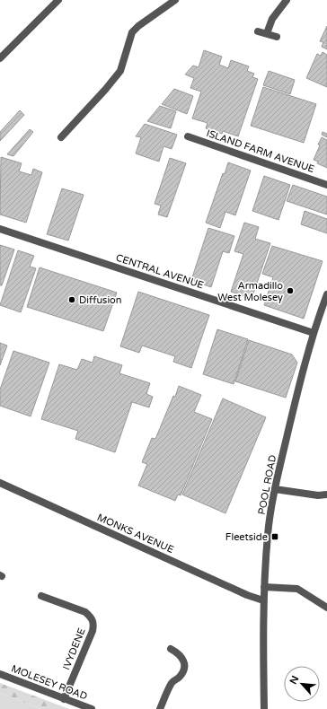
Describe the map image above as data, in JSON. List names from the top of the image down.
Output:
{
  "streets": {
    "street": [
      "ISLAND FARM AVENUE",
      "CENTRAL AVENUE",
      "POOL ROAD",
      "MONKS AVENUE",
      "IVYDENE",
      "MOLESEY ROAD"
    ]
  },
  "crossings": [
    ["CENTRAL AVENUE", "POOL ROAD"],
    ["POOL ROAD", "MONKS AVENUE"],
    ["IVYDENE", "MOLESEY ROAD"]
  ],
  "places": {
    "other": ["Armadillo West Molesey", "Diffusion"],
    "transit": ["Fleetside"]
  },
  "north": "top left"
}
